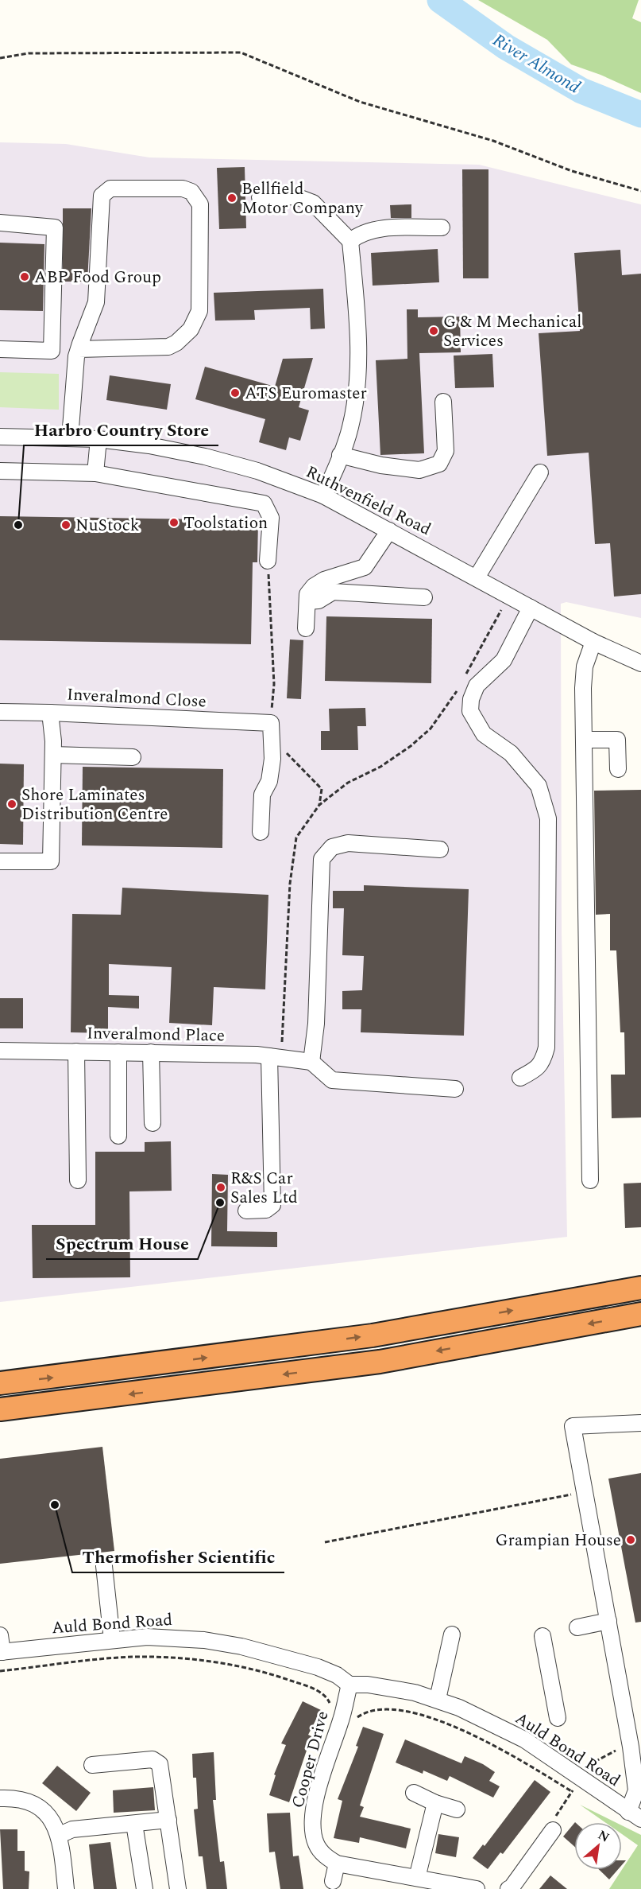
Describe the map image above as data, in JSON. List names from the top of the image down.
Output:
{
  "streets": {
    "street": [
      "Ruthvenfield Road",
      "Inveralmond Close",
      "Inveralmond Place",
      "Auld Bond Road",
      "Cooper Drive"
    ]
  },
  "crossings": [
    ["Auld Bond Road", "Cooper Drive"]
  ],
  "water": ["River Almond"],
  "places": [
    "Bellfield Motor Company",
    "ABP Food Group",
    "G & M Mechanical Services",
    "ATS Euromaster",
    "Toolstation",
    "Harbro Country Store",
    "NuStock",
    "Shore Laminates Distribution Centre",
    "R&S Car Sales Ltd",
    "Spectrum House",
    "Thermofisher Scientific",
    "Grampian House"
  ],
  "north": "top right"
}
